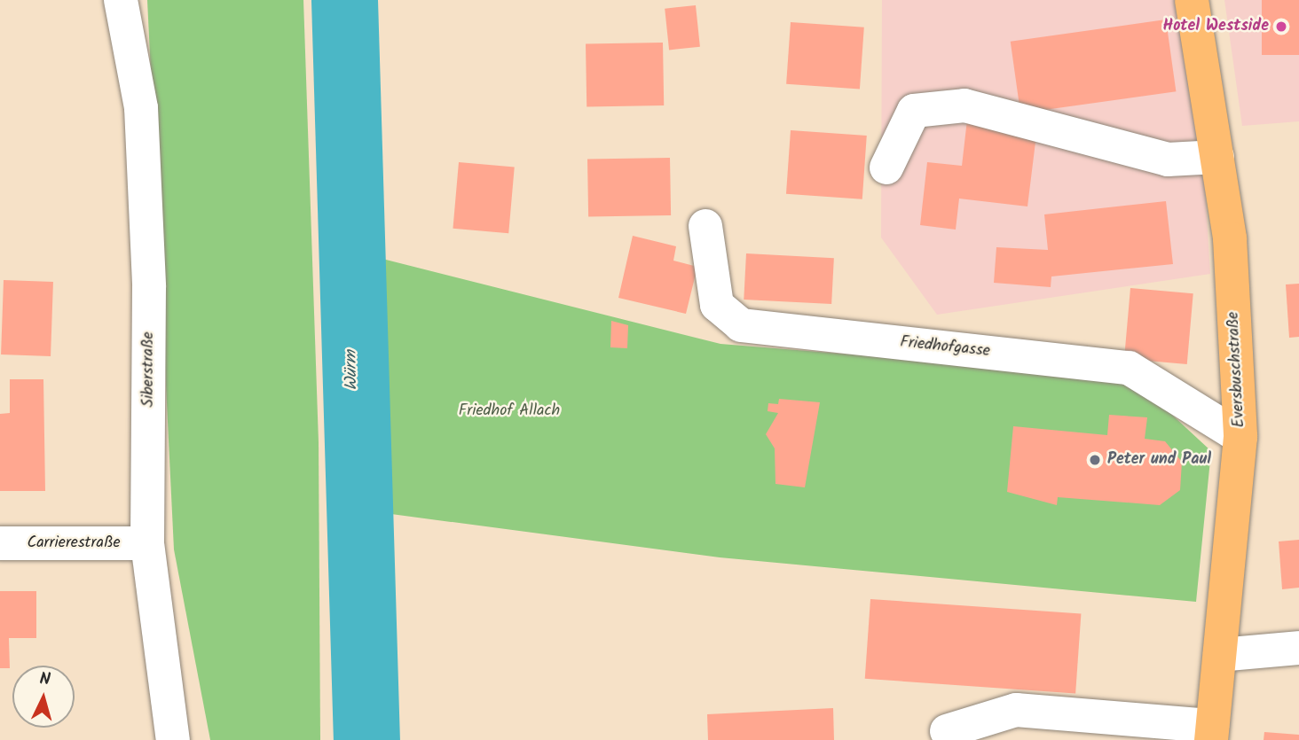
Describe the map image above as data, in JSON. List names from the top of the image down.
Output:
{
  "streets": {
    "main road": ["Eversbuschstraße"],
    "street": ["Friedhofgasse", "Siberstraße", "Carrierestraße"]
  },
  "crossings": [
    ["Friedhofgasse", "Eversbuschstraße"],
    ["Siberstraße", "Carrierestraße"]
  ],
  "water": ["Würm"],
  "parks": ["Friedhof Allach"],
  "places": ["Hotel Westside", "Peter und Paul"],
  "north": "top"
}
